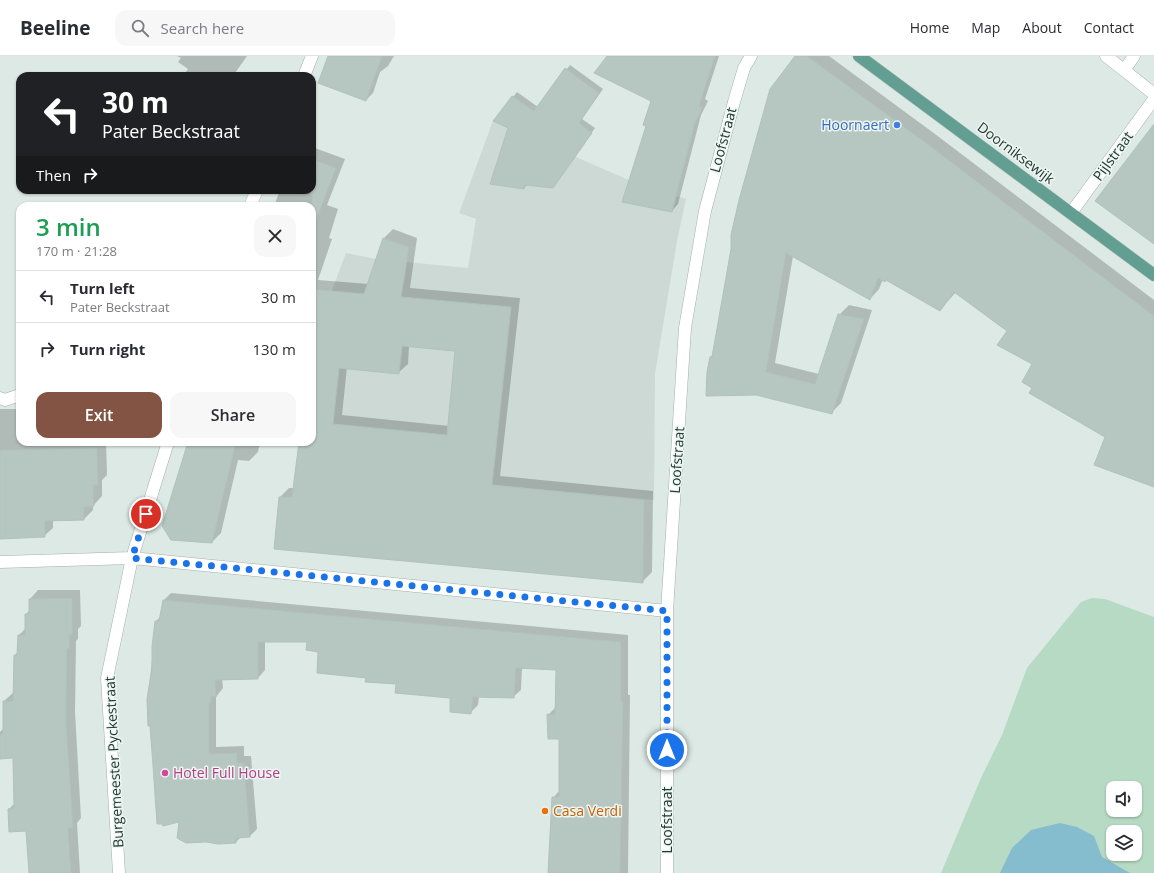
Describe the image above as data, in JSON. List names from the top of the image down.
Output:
{
  "streets": {
    "main road": ["Doorniksewijk"],
    "street": ["Loofstraat", "Pijlstraat", "Burgemeester Pyckestraat"]
  },
  "crossings": [
    ["Doorniksewijk", "Pijlstraat"]
  ],
  "places": ["Hoornaert", "Hotel Full House", "Casa Verdi"],
  "page": {
    "header": "Beeline",
    "search": "Search here",
    "nav": [
      "Home",
      "Map",
      "About",
      "Contact"
    ],
    "turn": ["30 m", "Pater Beckstraat"],
    "then": "Then",
    "heading": ["3 min", "170 m · 21:28"],
    "list": [
      {
        "name": "Turn left",
        "note": "Pater Beckstraat",
        "value": "30 m"
      },
      {
        "name": "Turn right",
        "value": "130 m"
      }
    ],
    "buttons": ["Exit", "Share"]
  }
}
